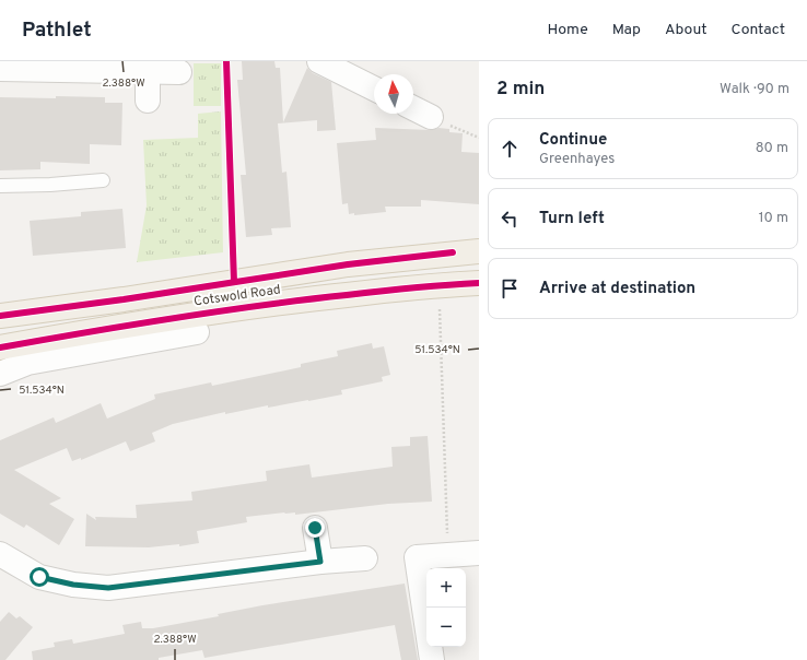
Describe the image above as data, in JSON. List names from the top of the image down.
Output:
{
  "streets": {
    "main road": ["Cotswold Road"]
  },
  "north": "top",
  "page": {
    "header": "Pathlet",
    "nav": [
      "Home",
      "Map",
      "About",
      "Contact"
    ],
    "heading": ["2 min", "Walk · 90 m"],
    "list": [
      ["Continue", "Greenhayes", "80 m"],
      ["Turn left", "10 m"],
      "Arrive at destination"
    ],
    "map_buttons": ["+", "−"]
  },
  "coordinates": ["2.388°W", "51.534°N"]
}
